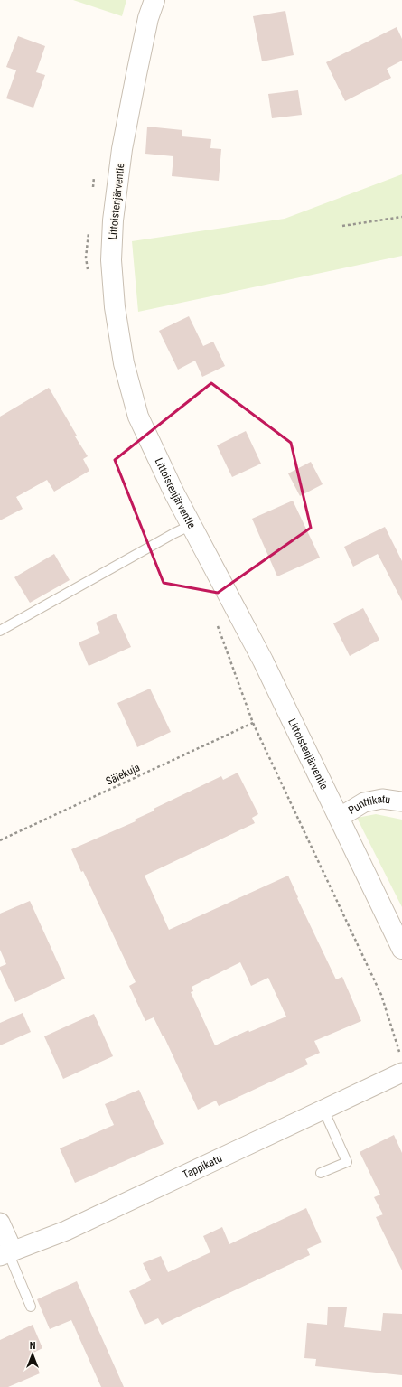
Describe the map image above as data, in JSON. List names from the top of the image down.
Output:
{
  "streets": {
    "street": ["Littoistenjärventie", "Punttikatu", "Tappikatu"],
    "path": ["Säiekuja"]
  },
  "crossings": [
    ["Littoistenjärventie", "Punttikatu"]
  ],
  "north": "top"
}
